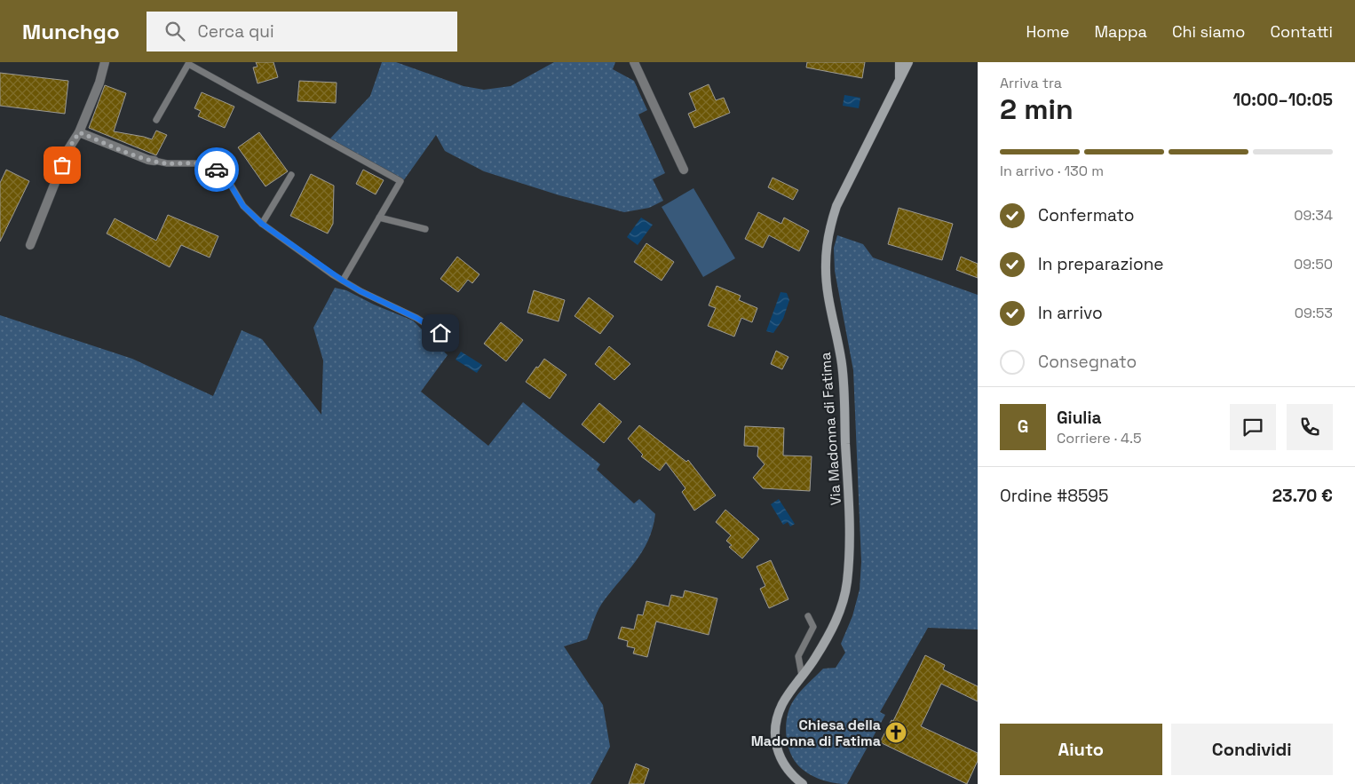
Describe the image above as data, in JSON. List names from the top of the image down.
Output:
{
  "streets": {
    "main road": ["Via Madonna di Fatima"]
  },
  "places": {
    "church": ["Chiesa della Madonna di Fatima"]
  },
  "page": {
    "header": "Munchgo",
    "search": "Cerca qui",
    "nav": [
      "Home",
      "Mappa",
      "Chi siamo",
      "Contatti"
    ],
    "heading": ["2 min", "Arriva tra", "10:00–10:05"],
    "panel": [
      "Giulia",
      "Corriere · 4.5",
      "Ordine #8595",
      "23.70 €"
    ],
    "bar": "In arrivo · 130 m",
    "list": [
      ["Confermato", "09:34"],
      ["In preparazione", "09:50"],
      ["In arrivo", "09:53"],
      "Consegnato"
    ],
    "round": "G",
    "buttons": ["Aiuto", "Condividi"]
  }
}
